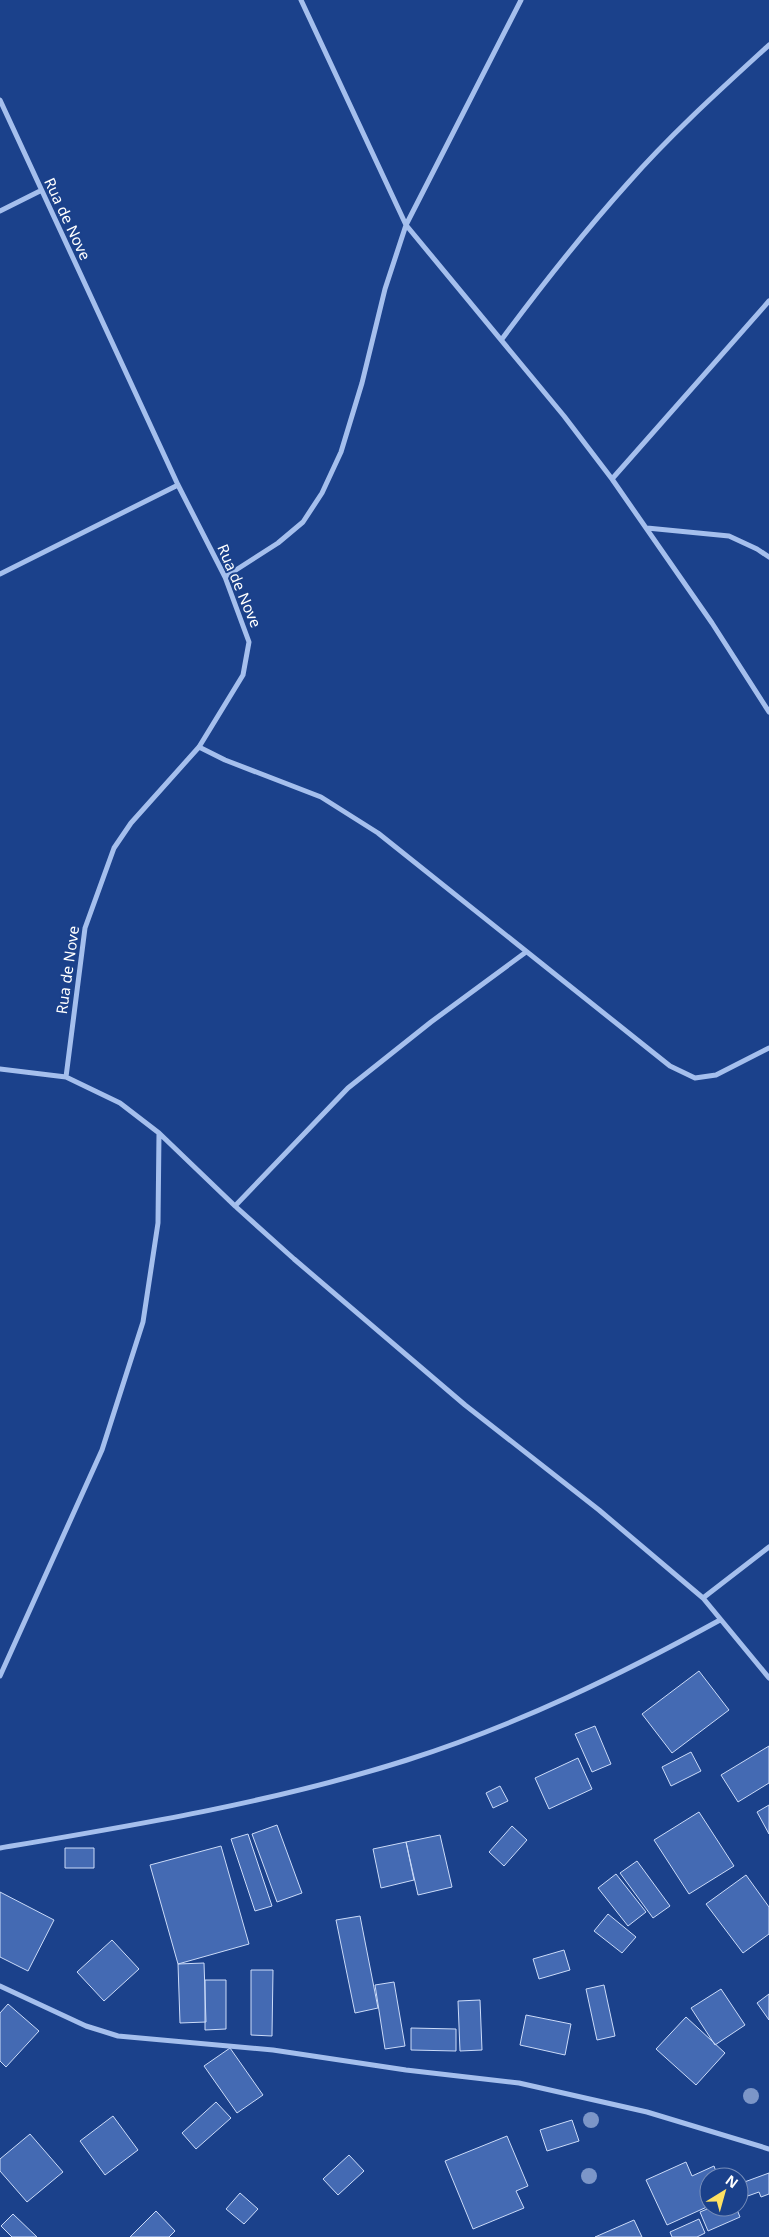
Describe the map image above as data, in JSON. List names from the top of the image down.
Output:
{
  "streets": {
    "street": ["Rua de Nove"]
  },
  "north": "top right"
}
